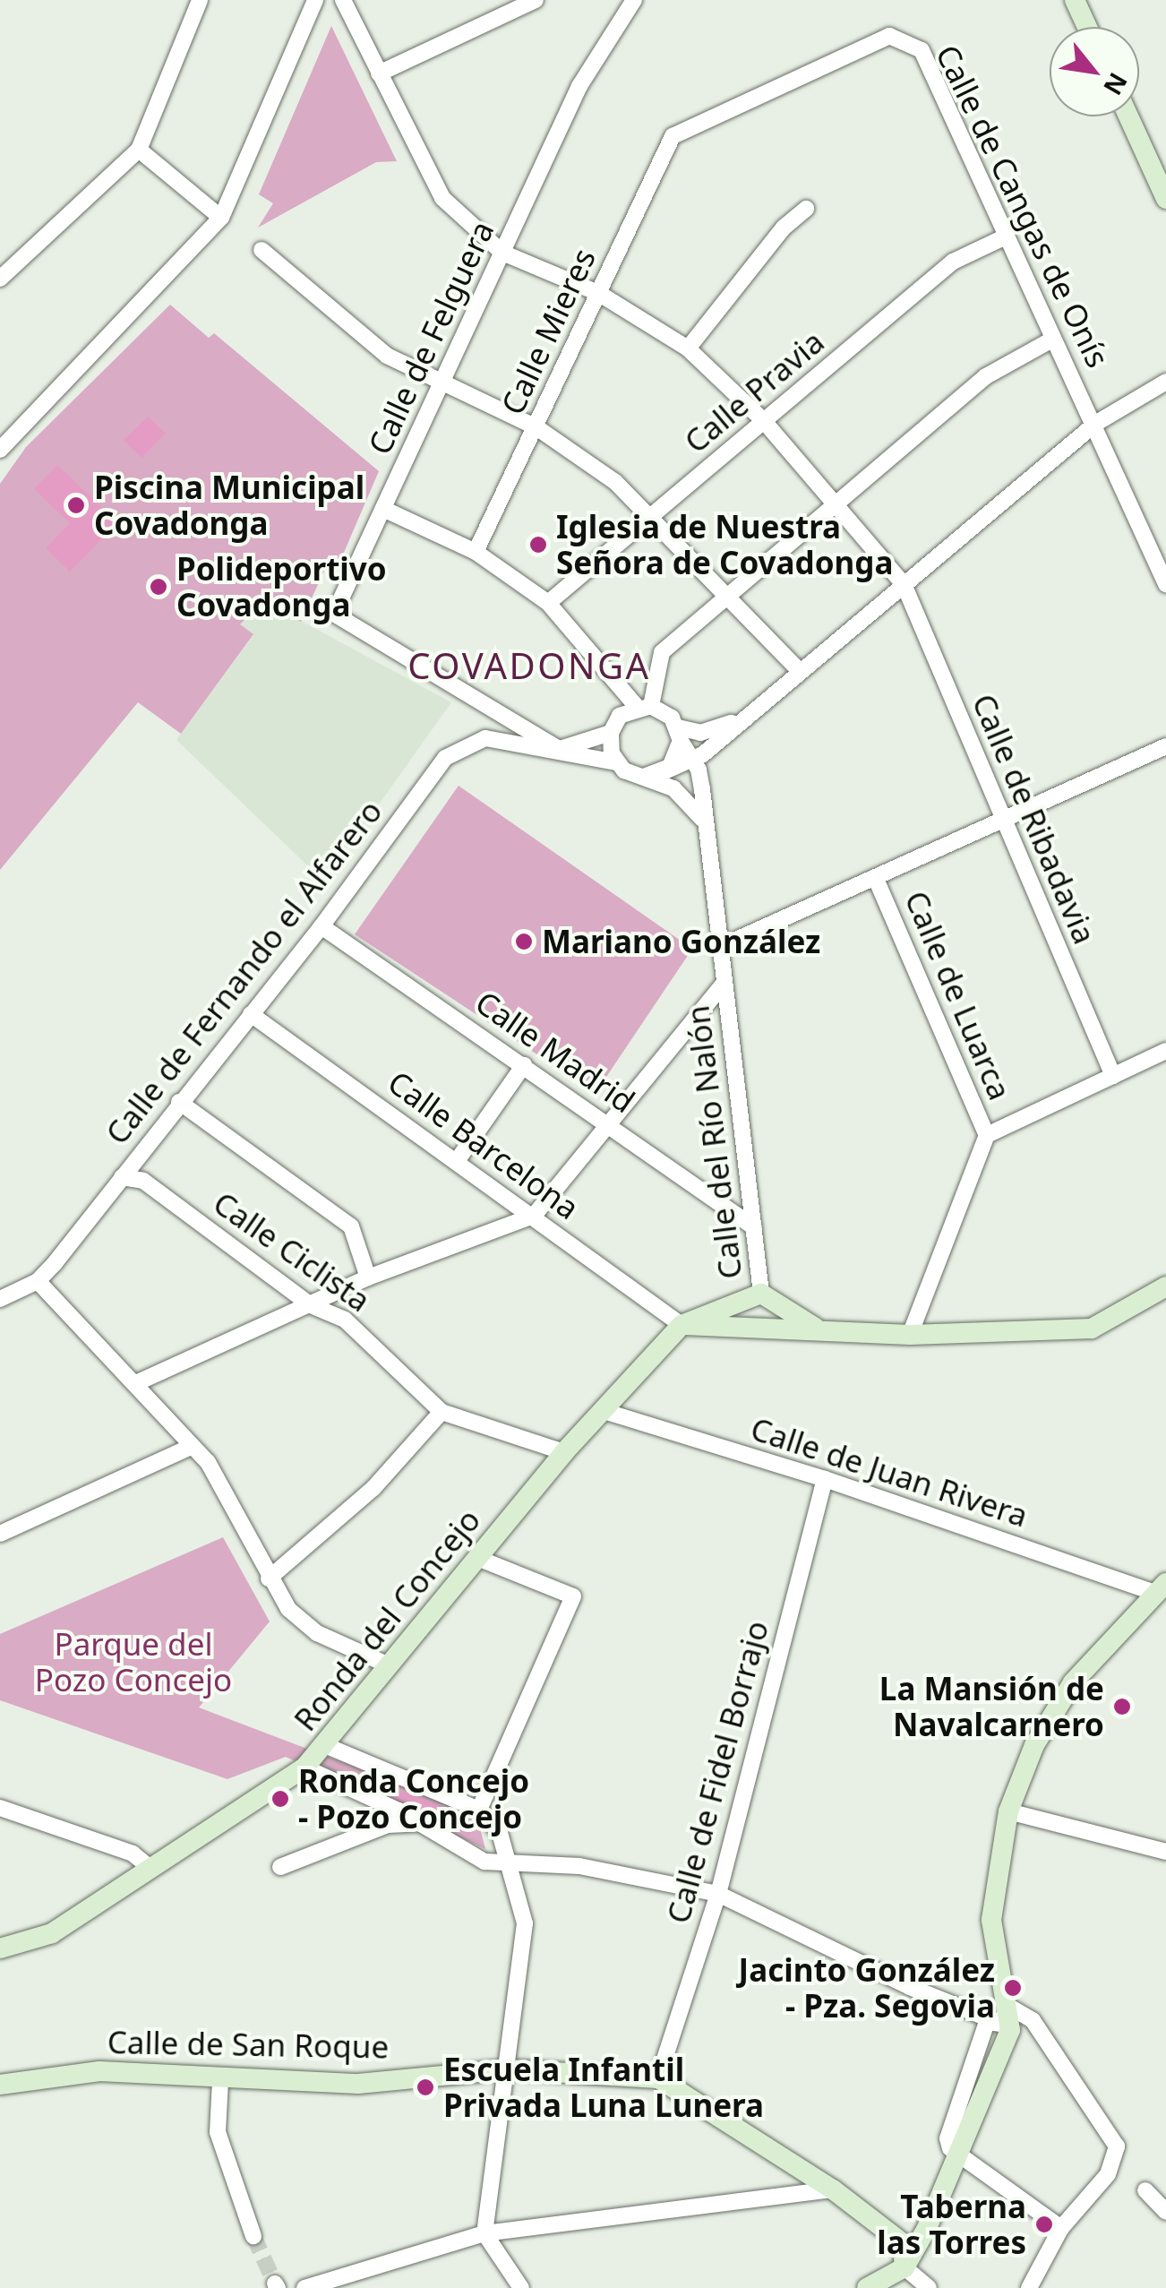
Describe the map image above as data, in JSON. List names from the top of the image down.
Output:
{
  "streets": {
    "street": [
      "Calle de Cangas de Onís",
      "Calle Mieres",
      "Calle de Felguera",
      "Calle Pravia",
      "Calle de Ribadavia",
      "Calle de Fernando el Alfarero",
      "Calle de Luarca",
      "Calle Madrid",
      "Calle del Río Nalón",
      "Calle Barcelona",
      "Calle Ciclista",
      "Calle de Juan Rivera",
      "Ronda del Concejo",
      "Calle de Fidel Borrajo",
      "Calle de San Roque"
    ]
  },
  "crossings": [
    ["Calle de Cangas de Onís", "Calle Mieres"],
    ["Calle de Cangas de Onís", "Calle Pravia"],
    ["Calle de Cangas de Onís", "Calle del Río Nalón"],
    ["Calle Mieres", "Calle de Ribadavia"],
    ["Calle de Felguera", "Calle de Ribadavia"],
    ["Calle de Felguera", "Calle de Fernando el Alfarero"],
    ["Calle Pravia", "Calle de Ribadavia"],
    ["Calle de Ribadavia", "Calle del Río Nalón"],
    ["Calle de Fernando el Alfarero", "Calle Madrid"],
    ["Calle de Fernando el Alfarero", "Calle del Río Nalón"],
    ["Calle de Fernando el Alfarero", "Calle Barcelona"],
    ["Calle de Fernando el Alfarero", "Calle Ciclista"],
    ["Calle Madrid", "Calle del Río Nalón"],
    ["Calle Barcelona", "Ronda del Concejo"],
    ["Calle Ciclista", "Ronda del Concejo"],
    ["Calle de Juan Rivera", "Ronda del Concejo"],
    ["Calle de Juan Rivera", "Calle de Fidel Borrajo"],
    ["Calle de Fidel Borrajo", "Calle de San Roque"]
  ],
  "districts": ["COVADONGA"],
  "parks": ["Parque del Pozo Concejo"],
  "places": [
    "Piscina Municipal Covadonga",
    "Iglesia de Nuestra Señora de Covadonga",
    "Polideportivo Covadonga",
    "Mariano González",
    "La Mansión de Navalcarnero",
    "Ronda Concejo - Pozo Concejo",
    "Jacinto González - Pza. Segovia",
    "Escuela Infantil Privada Luna Lunera",
    "Taberna las Torres"
  ],
  "north": "bottom right"
}
